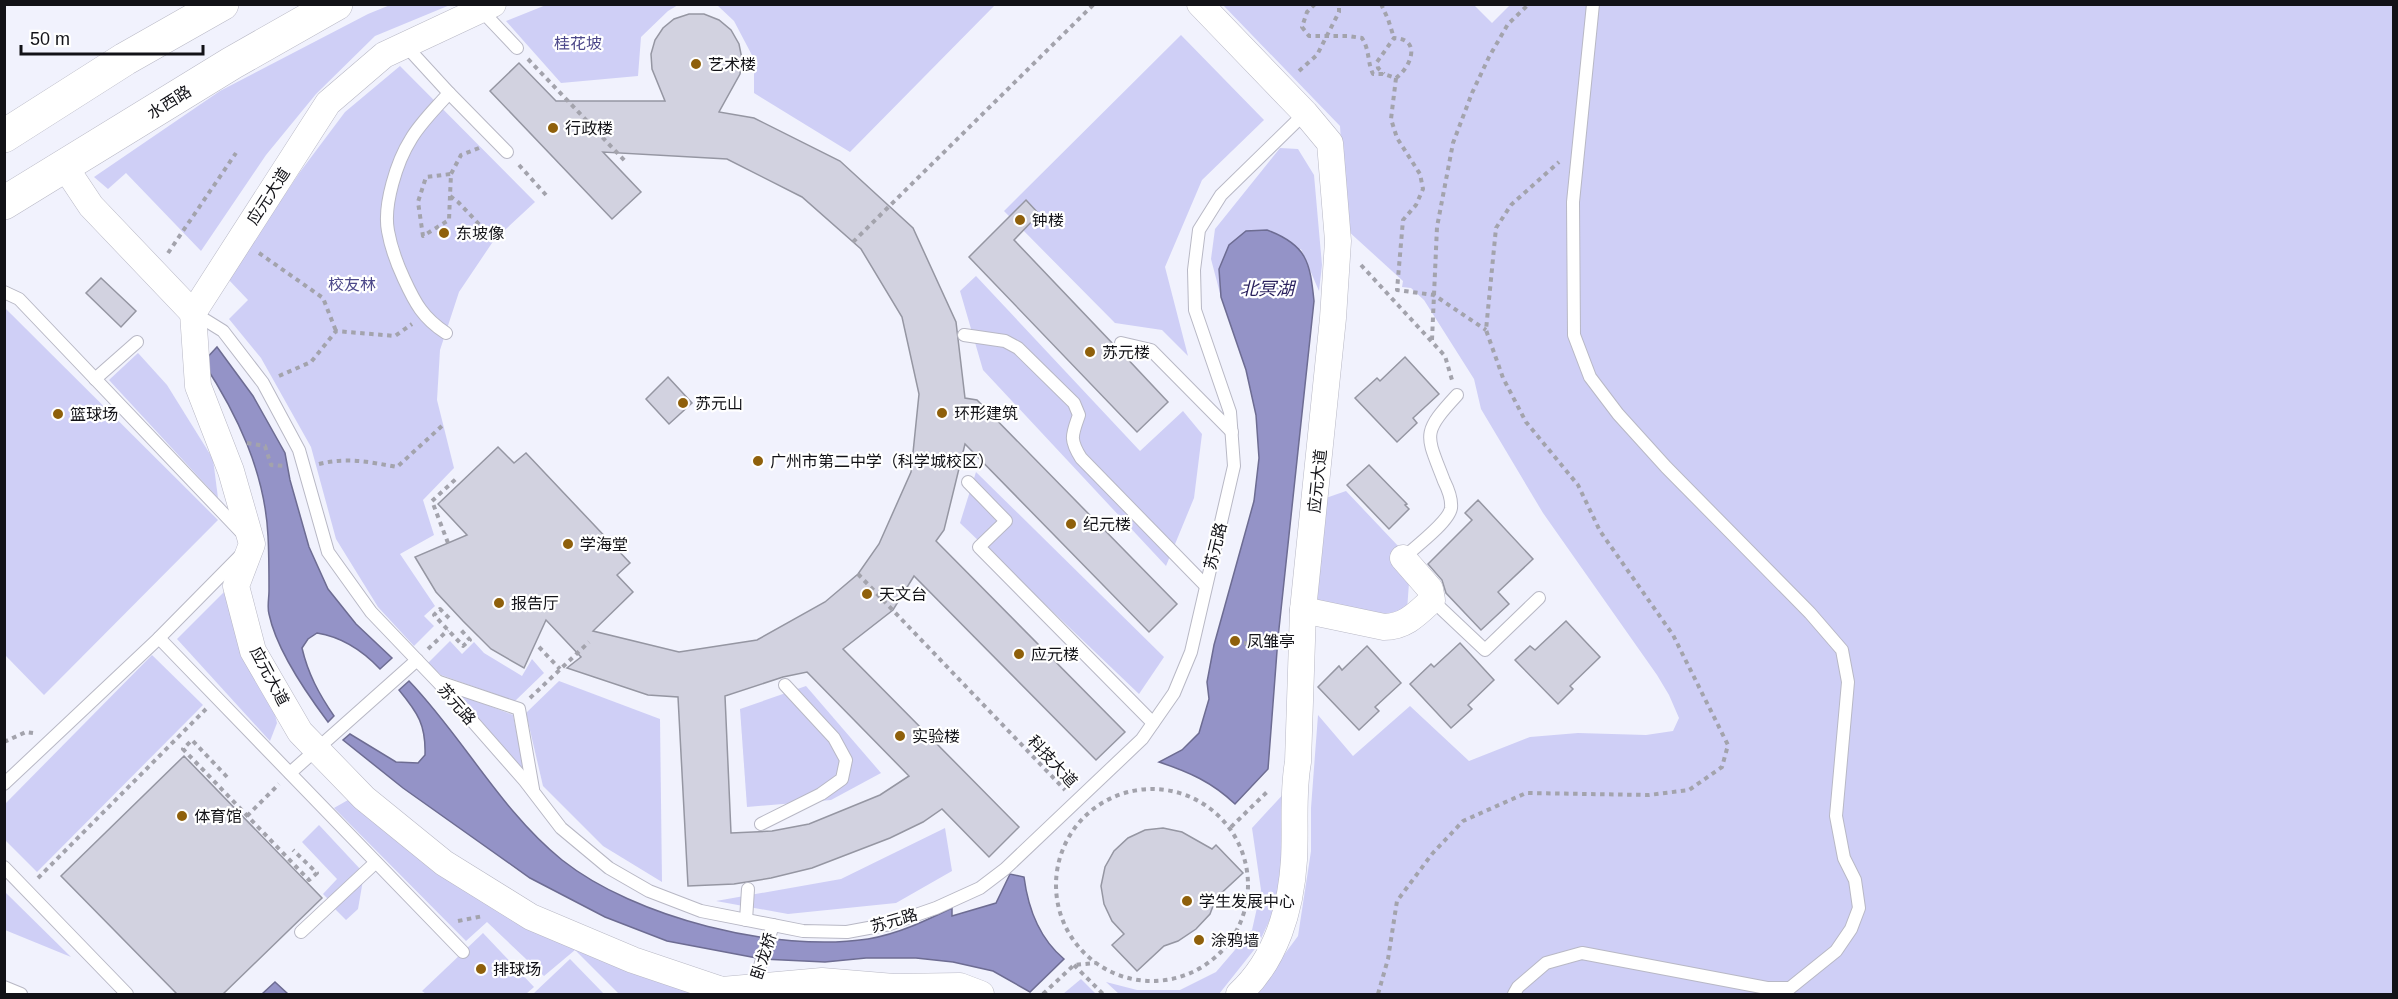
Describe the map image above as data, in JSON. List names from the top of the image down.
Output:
{
  "streets": {
    "main road": ["水西路"],
    "street": ["应元大道"],
    "lane": ["苏元路", "卧龙桥"],
    "path": ["科技大道"]
  },
  "crossings": [
    ["应元大道", "苏元路"],
    ["应元大道", "卧龙桥"],
    ["苏元路", "科技大道"],
    ["苏元路", "卧龙桥"]
  ],
  "water": ["北冥湖"],
  "parks": ["桂花坡", "校友林"],
  "places": [
    "艺术楼",
    "行政楼",
    "钟楼",
    "东坡像",
    "苏元楼",
    "苏元山",
    "环形建筑",
    "篮球场",
    "广州市第二中学（科学城校区）",
    "纪元楼",
    "学海堂",
    "天文台",
    "报告厅",
    "凤雏亭",
    "应元楼",
    "实验楼",
    "体育馆",
    "学生发展中心",
    "涂鸦墙",
    "排球场"
  ],
  "scale_bar": "50 m"
}
